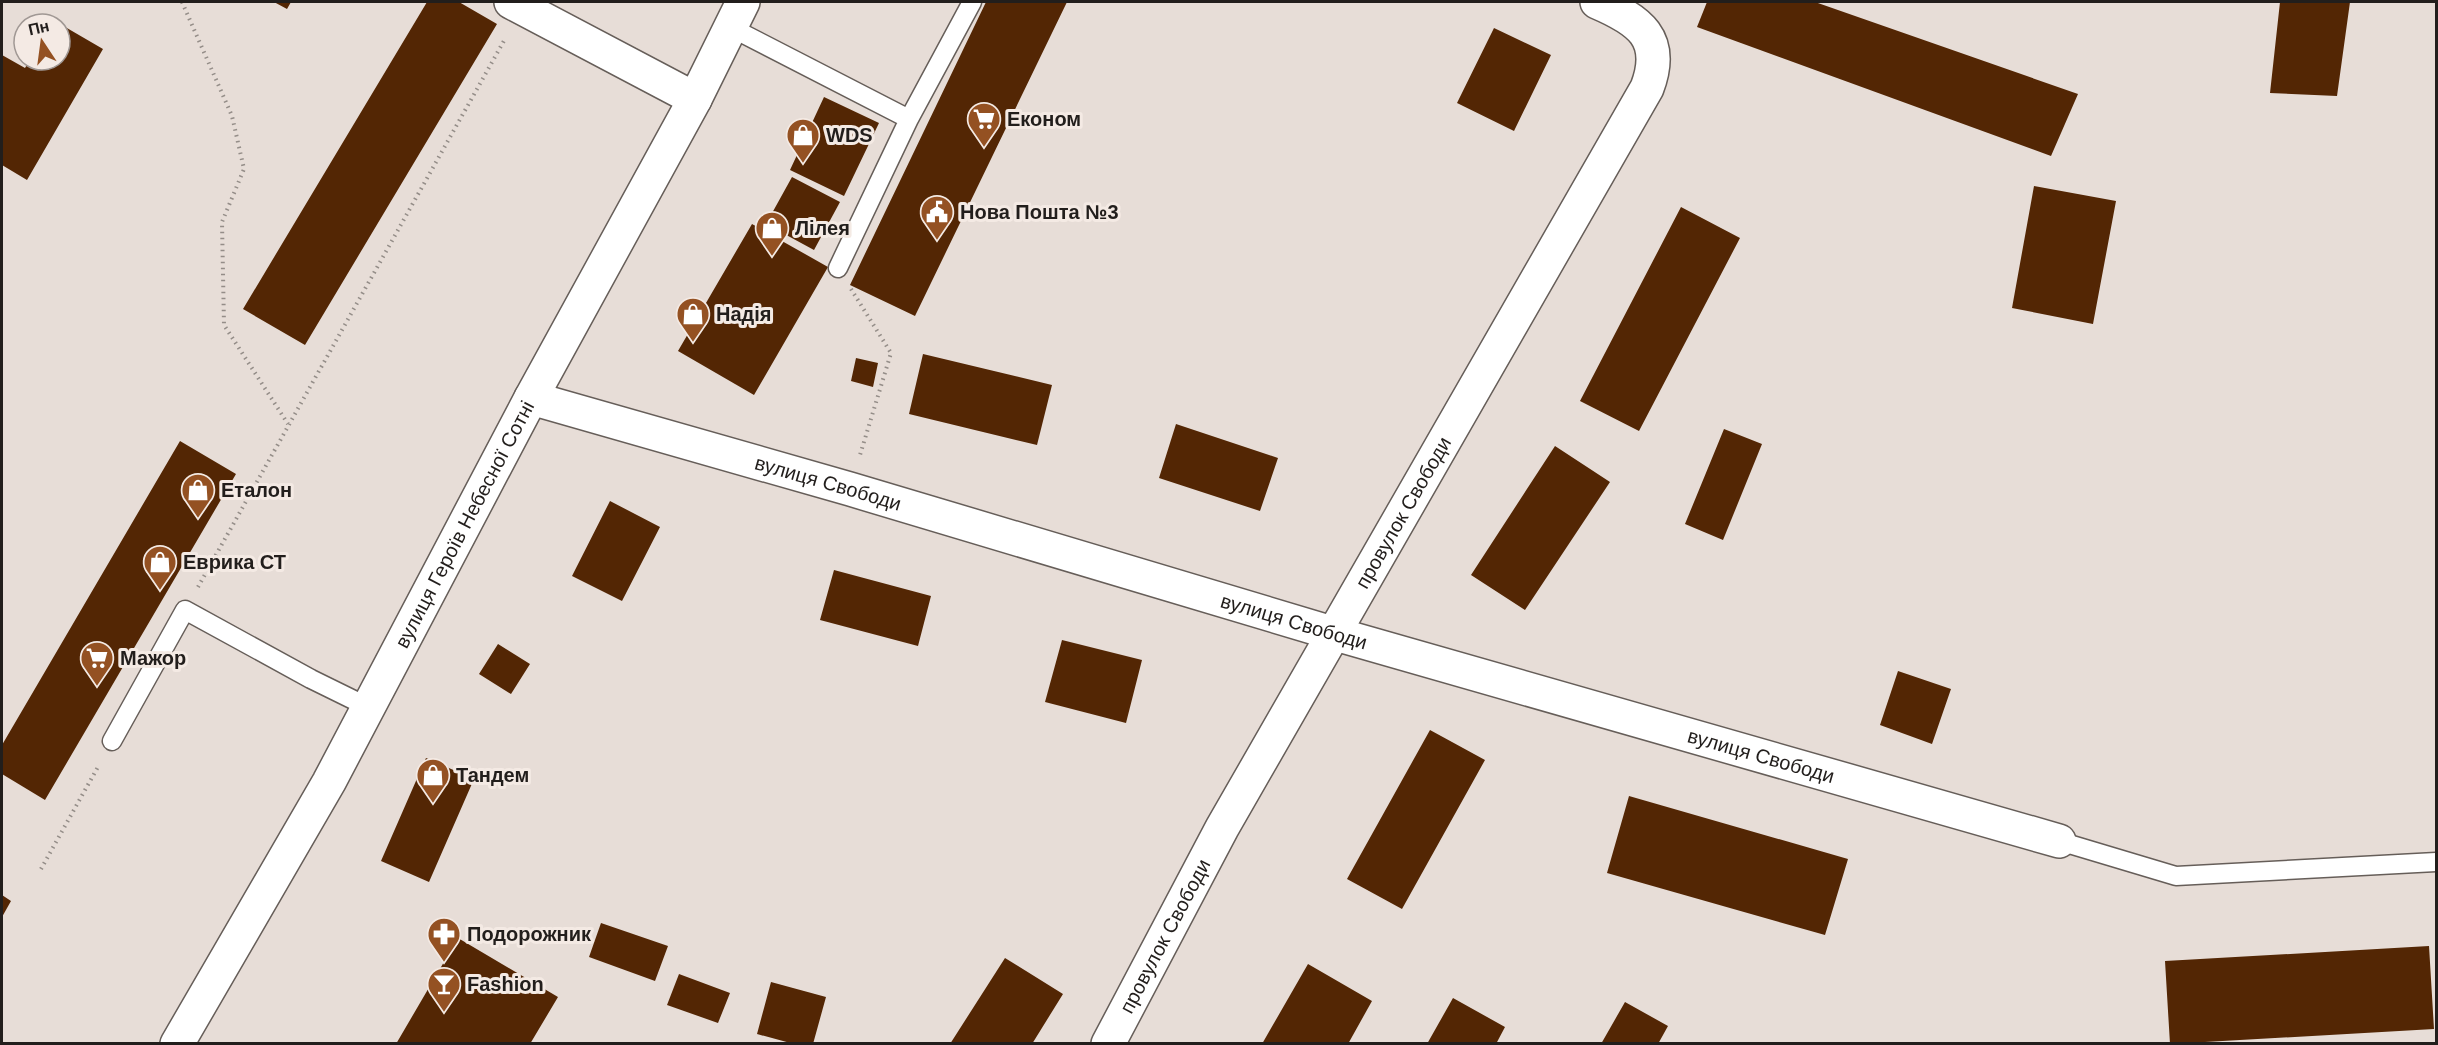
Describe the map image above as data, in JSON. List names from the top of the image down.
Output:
{
  "streets": {
    "street": ["вулиця Свободи", "провулок Свободи", "вулиця Героїв Небесної Сотні"]
  },
  "crossings": [
    ["вулиця Свободи", "провулок Свободи"],
    ["вулиця Свободи", "вулиця Героїв Небесної Сотні"]
  ],
  "places": {
    "supermarket": ["Економ", "Мажор"],
    "shop": [
      "WDS",
      "Лілея",
      "Надія",
      "Еталон",
      "Еврика СТ",
      "Тандем"
    ],
    "public building": ["Нова Пошта №3"],
    "pharmacy": ["Подорожник"],
    "bar": ["Fashion"]
  },
  "north": "top"
}
